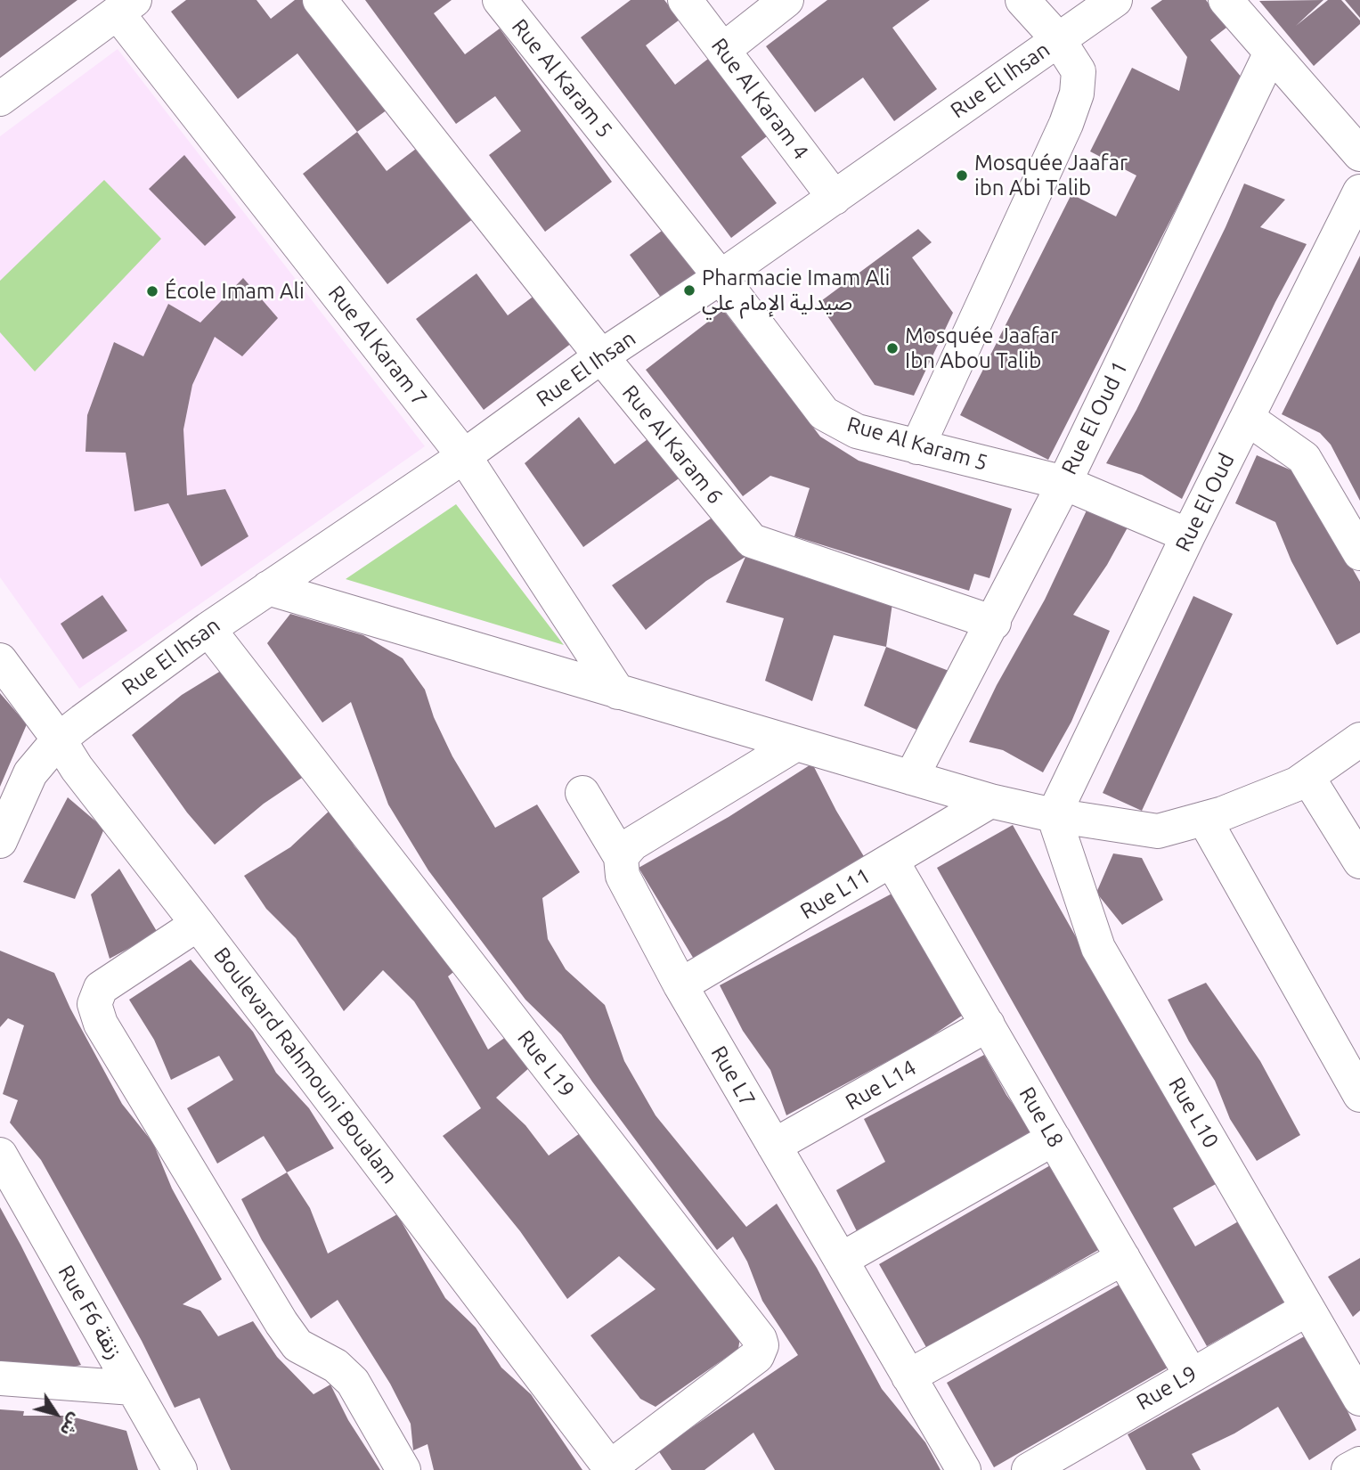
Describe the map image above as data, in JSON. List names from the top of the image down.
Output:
{
  "streets": {
    "street": [
      "Rue Al Karam 5",
      "Rue El Ihsan",
      "Rue Al Karam 4",
      "Rue Al Karam 7",
      "Rue El Oud 1",
      "Rue Al Karam 6",
      "Rue El Oud",
      "Rue L11",
      "Rue L19",
      "Boulevard Rahmouni Boualam",
      "Rue L7",
      "Rue L14",
      "Rue L10",
      "Rue L8",
      "Rue F6 زنقة",
      "Rue L9"
    ]
  },
  "crossings": [
    ["Rue Al Karam 5", "Rue El Ihsan"],
    ["Rue Al Karam 5", "Rue El Oud 1"],
    ["Rue Al Karam 5", "Rue El Oud"],
    ["Rue El Ihsan", "Rue Al Karam 4"],
    ["Rue El Ihsan", "Rue Al Karam 7"],
    ["Rue El Ihsan", "Rue Al Karam 6"],
    ["Rue El Ihsan", "Rue L19"],
    ["Rue El Ihsan", "Boulevard Rahmouni Boualam"],
    ["Rue El Oud 1", "Rue Al Karam 6"],
    ["Rue El Oud", "Rue L10"],
    ["Rue L11", "Rue L7"],
    ["Rue L11", "Rue L8"],
    ["Rue L19", "Boulevard Rahmouni Boualam"],
    ["Rue L7", "Rue L14"],
    ["Rue L14", "Rue L8"],
    ["Rue L10", "Rue L9"],
    ["Rue L8", "Rue L9"]
  ],
  "places": [
    "Mosquée Jaafar ibn Abi Talib",
    "Pharmacie Imam Ali صيدلية الإمام علي",
    "École Imam Ali",
    "Mosquée Jaafar Ibn Abou Talib"
  ],
  "north": "bottom right"
}
